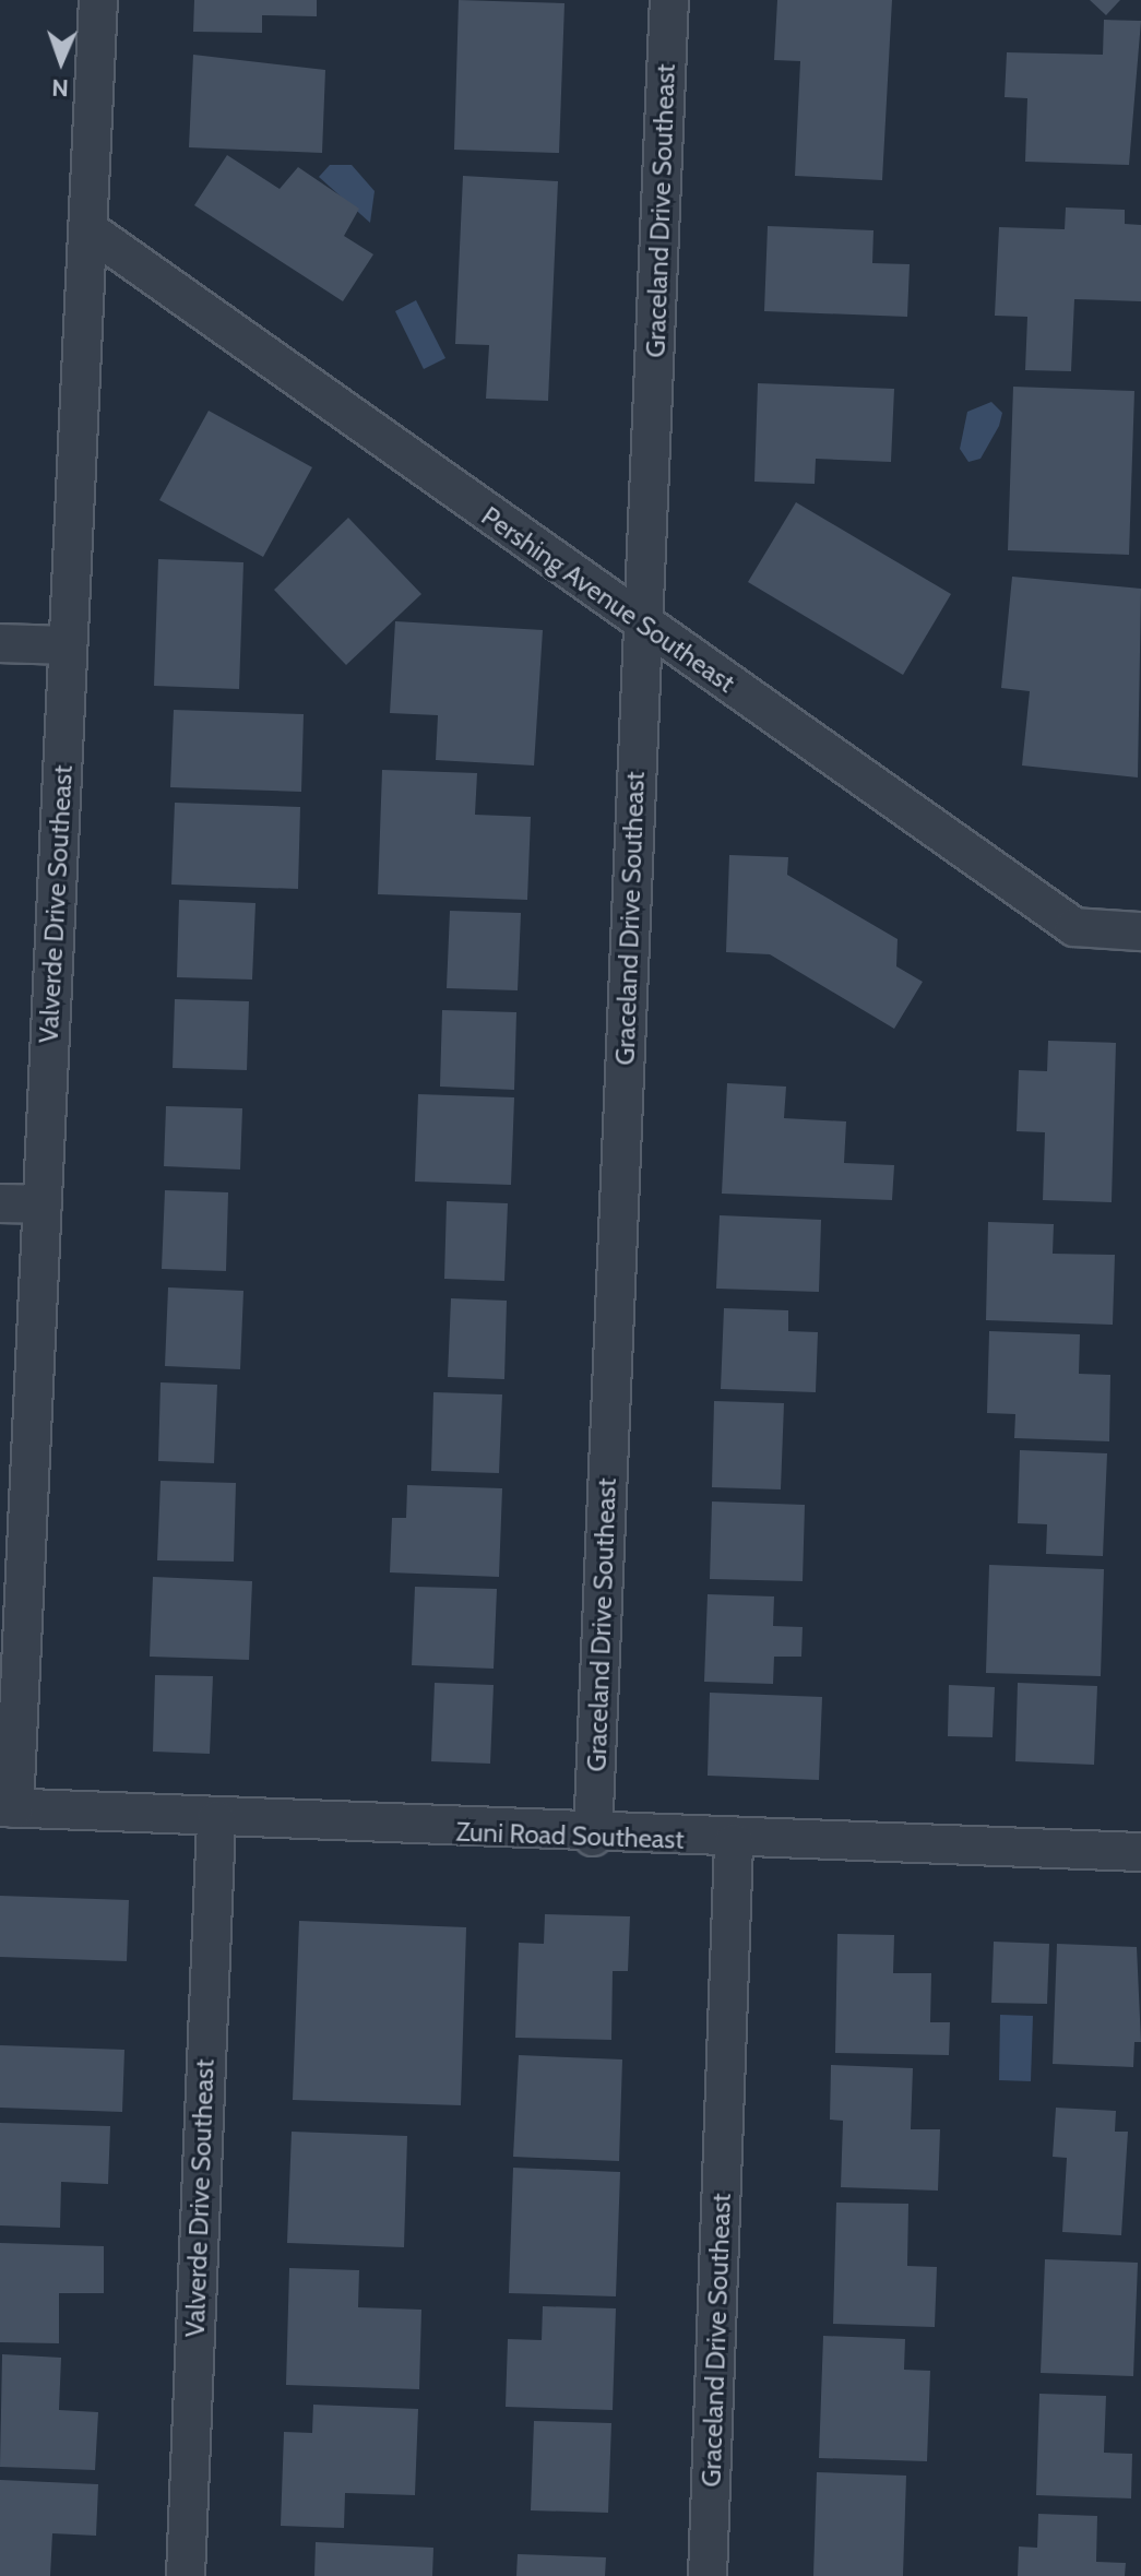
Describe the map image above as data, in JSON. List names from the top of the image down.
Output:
{
  "streets": {
    "street": [
      "Graceland Drive Southeast",
      "Pershing Avenue Southeast",
      "Valverde Drive Southeast",
      "Zuni Road Southeast"
    ]
  },
  "crossings": [
    ["Graceland Drive Southeast", "Pershing Avenue Southeast"],
    ["Graceland Drive Southeast", "Zuni Road Southeast"],
    ["Pershing Avenue Southeast", "Valverde Drive Southeast"],
    ["Valverde Drive Southeast", "Zuni Road Southeast"]
  ],
  "north": "bottom"
}
